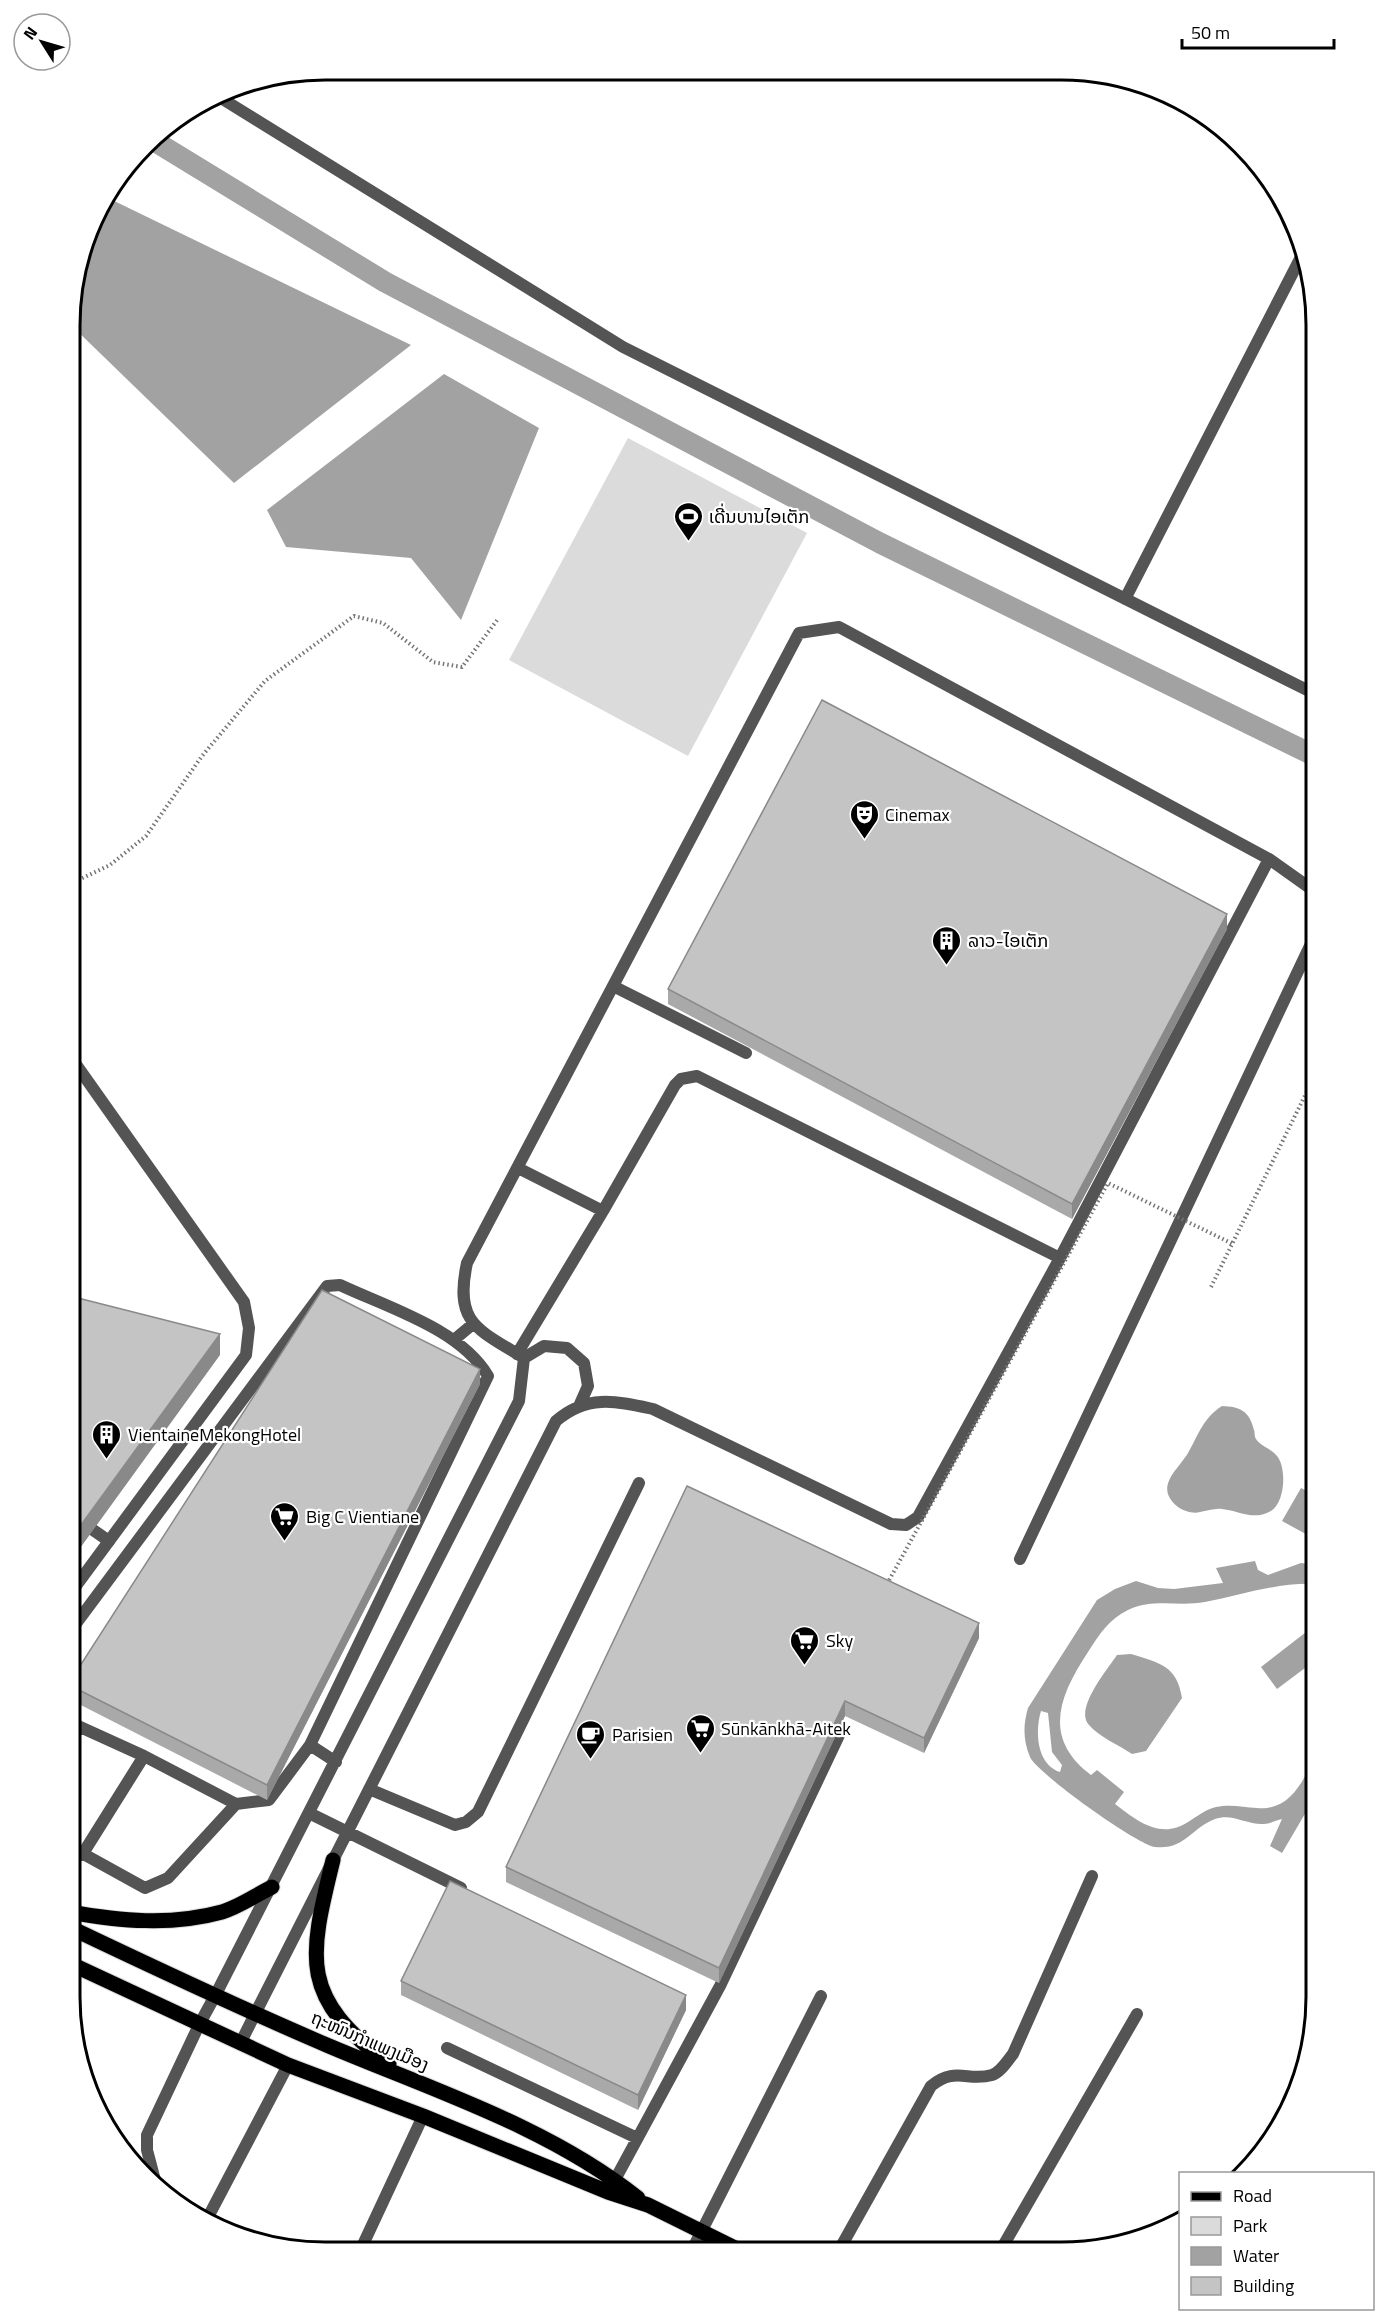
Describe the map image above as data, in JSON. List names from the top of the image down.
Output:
{
  "streets": {
    "main road": ["ຖະໜົນກຳແພງເມືອງ"]
  },
  "places": {
    "sports": ["ເດີ່ນບານໄອເຕັກ"],
    "theatre": ["Cinemax"],
    "building": ["ລາວ-ໄອເຕັກ", "VientaineMekongHotel"],
    "supermarket": ["Big C Vientiane", "Sky", "Sūnkānkhā-Aitek"],
    "cafe": ["Parisien"]
  },
  "legend": [
    "Road",
    "Park",
    "Water",
    "Building"
  ],
  "scale_bar": "50 m",
  "north": "top left"
}
